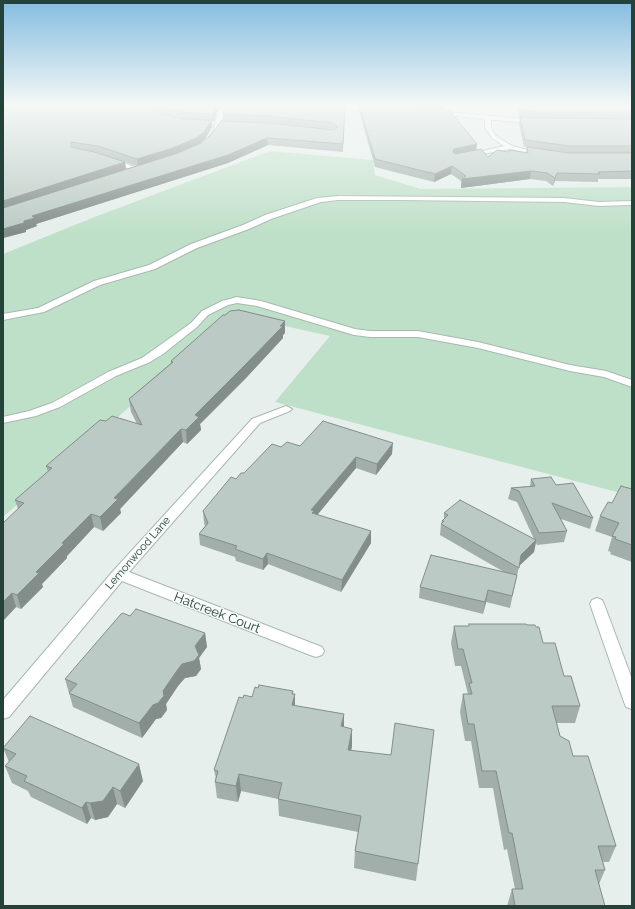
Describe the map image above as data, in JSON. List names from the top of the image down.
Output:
{
  "streets": {
    "street": ["Lemonwood Lane", "Hatcreek Court"]
  },
  "crossings": [
    ["Lemonwood Lane", "Hatcreek Court"]
  ]
}
